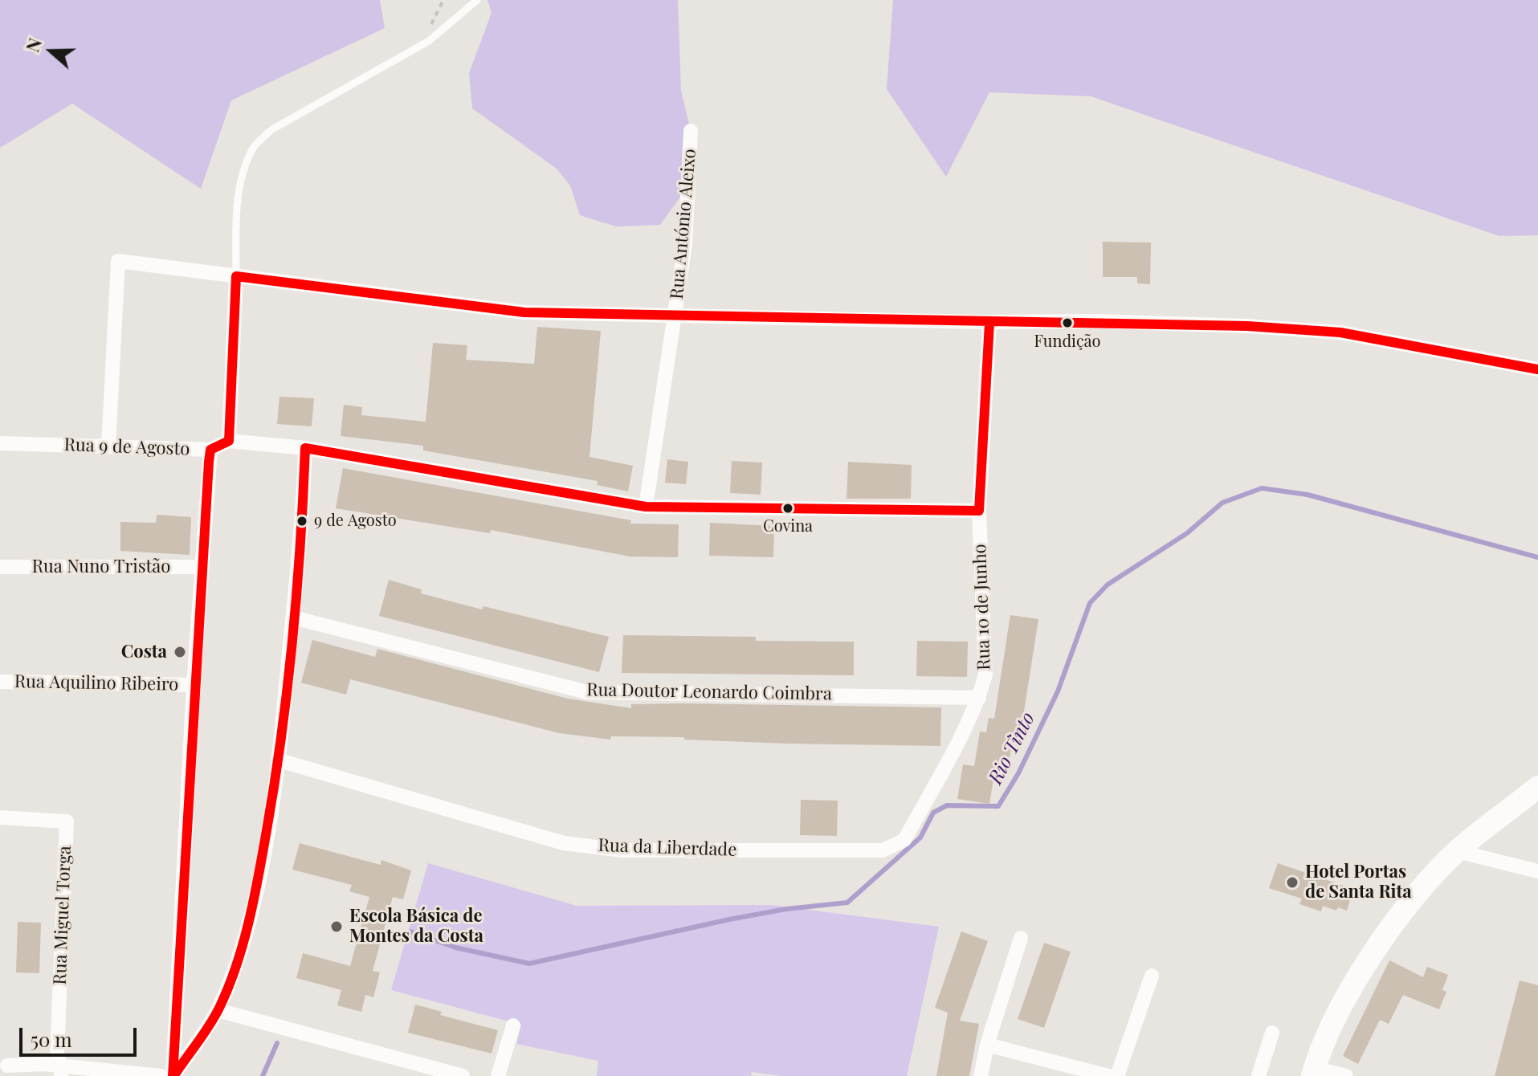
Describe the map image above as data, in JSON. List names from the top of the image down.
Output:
{
  "streets": {
    "street": [
      "Rua António Aleixo",
      "Rua 9 de Agosto",
      "Rua Nuno Tristão",
      "Rua 10 de Junho",
      "Rua Aquilino Ribeiro",
      "Rua Doutor Leonardo Coimbra",
      "Rua da Liberdade",
      "Rua Miguel Torga"
    ]
  },
  "crossings": [
    ["Rua 10 de Junho", "Rua Doutor Leonardo Coimbra"],
    ["Rua 10 de Junho", "Rua da Liberdade"],
    ["Rua Doutor Leonardo Coimbra", "Rua da Liberdade"]
  ],
  "water": ["Rio Tinto"],
  "places": [
    "Fundição",
    "Covina",
    "9 de Agosto",
    "Costa",
    "Hotel Portas de Santa Rita",
    "Escola Básica de Montes da Costa"
  ],
  "scale_bar": "50 m",
  "north": "left"
}
